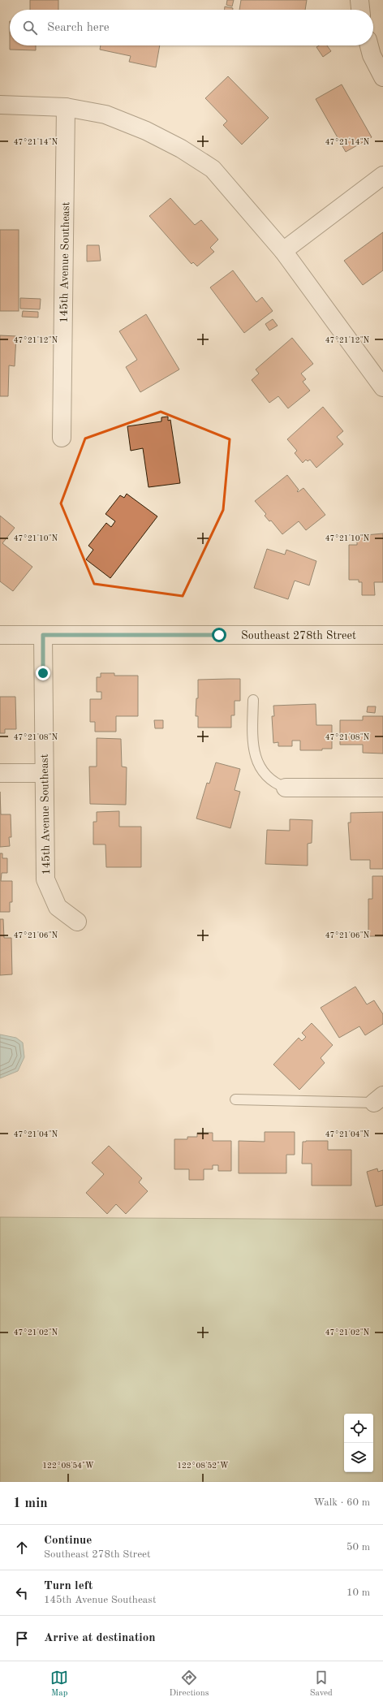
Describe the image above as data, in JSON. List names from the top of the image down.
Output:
{
  "streets": {
    "street": ["145th Avenue Southeast", "Southeast 278th Street"]
  },
  "crossings": [
    ["145th Avenue Southeast", "Southeast 278th Street"]
  ],
  "page": {
    "search": "Search here",
    "heading": ["1 min", "Walk · 60 m"],
    "list": [
      ["Continue", "Southeast 278th Street", "50 m"],
      ["Turn left", "145th Avenue Southeast", "10 m"],
      "Arrive at destination"
    ],
    "nav": ["Map", "Directions", "Saved"]
  },
  "coordinates": [
    "47°21'14\"N",
    "47°21'12\"N",
    "47°21'10\"N",
    "47°21'08\"N",
    "47°21'06\"N",
    "47°21'04\"N",
    "47°21'02\"N",
    "122°08'54\"W",
    "122°08'52\"W"
  ]
}
